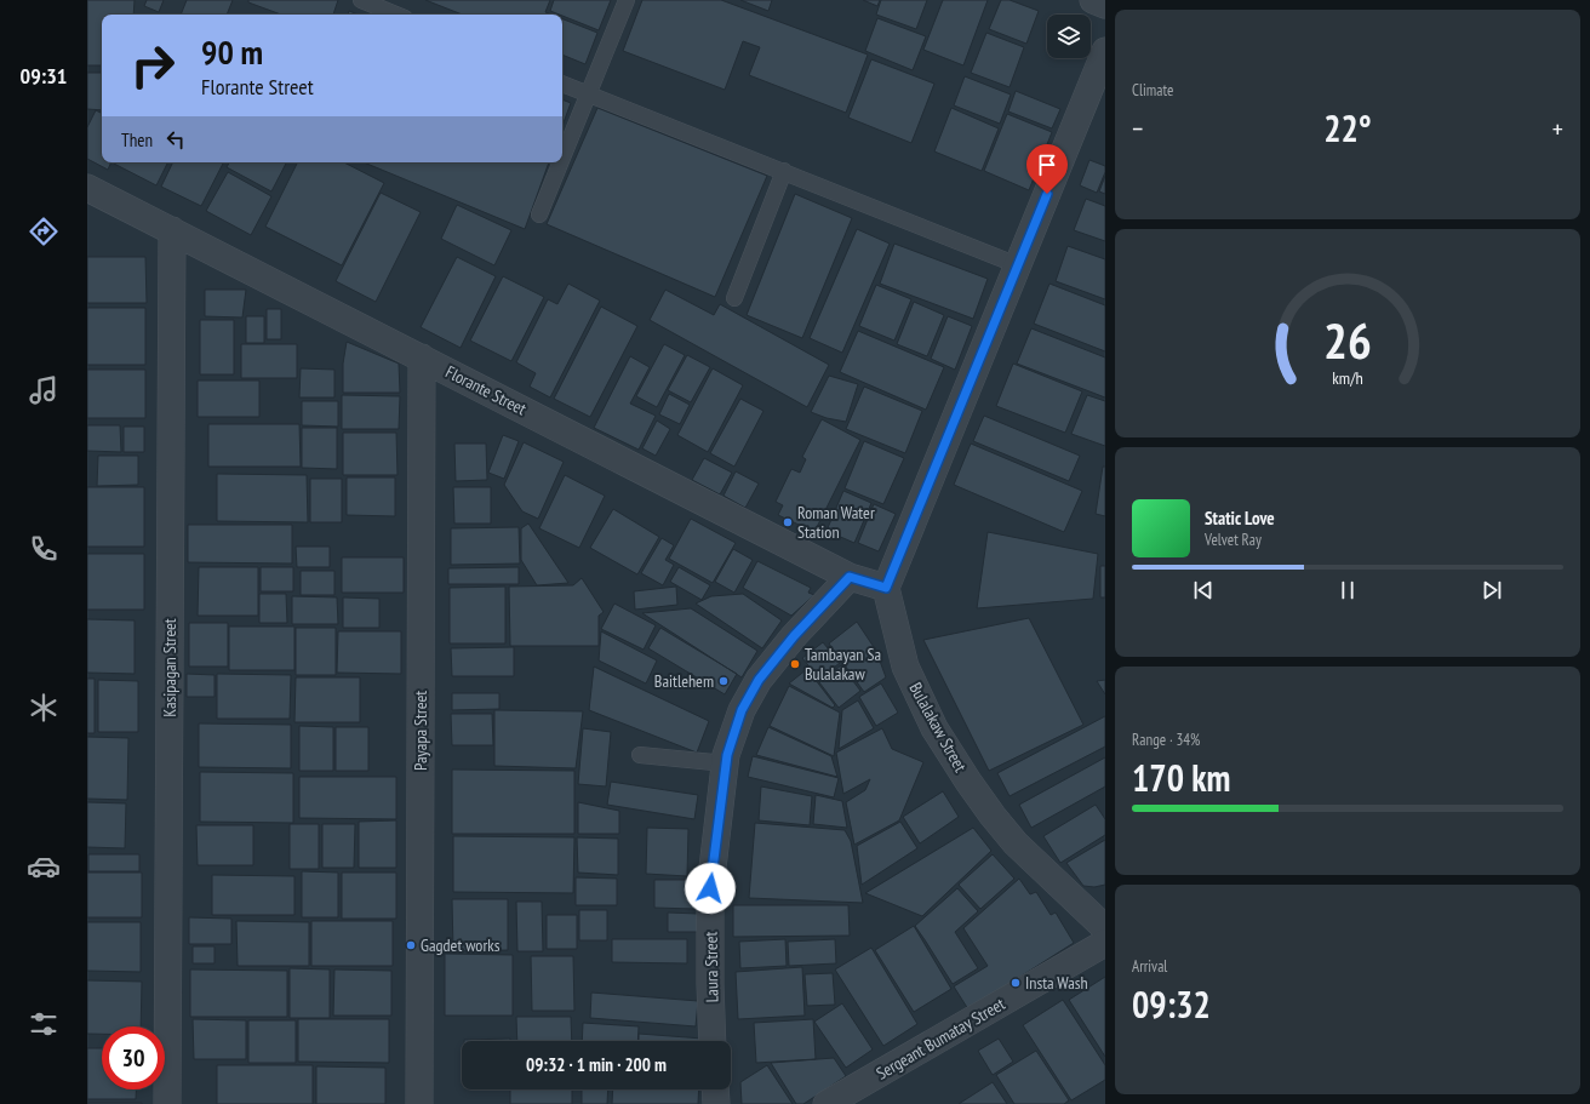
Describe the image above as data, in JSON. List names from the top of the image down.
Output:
{
  "streets": {
    "street": [
      "Florante Street",
      "Kasipagan Street",
      "Bulalakaw Street",
      "Payapa Street",
      "Laura Street",
      "Sergeant Bumatay Street"
    ]
  },
  "crossings": [
    ["Florante Street", "Kasipagan Street"],
    ["Florante Street", "Bulalakaw Street"],
    ["Florante Street", "Payapa Street"],
    ["Florante Street", "Laura Street"]
  ],
  "places": [
    "Roman Water Station",
    "Tambayan Sa Bulalakaw",
    "Baitlehem",
    "Gagdet works",
    "Insta Wash"
  ],
  "page": {
    "tabs": "09:31",
    "tile": [
      "Climate",
      ["Range · 34%", "170 km"],
      ["Arrival", "09:32"]
    ],
    "turn": ["90 m", "Florante Street"],
    "heat": ["−", "22°", "+"],
    "then": "Then",
    "song": ["Static Love", "Velvet Ray"],
    "limit": "30",
    "trip": "09:32 · 1 min · 200 m",
    "gauge": ["26", "km/h"]
  }
}
